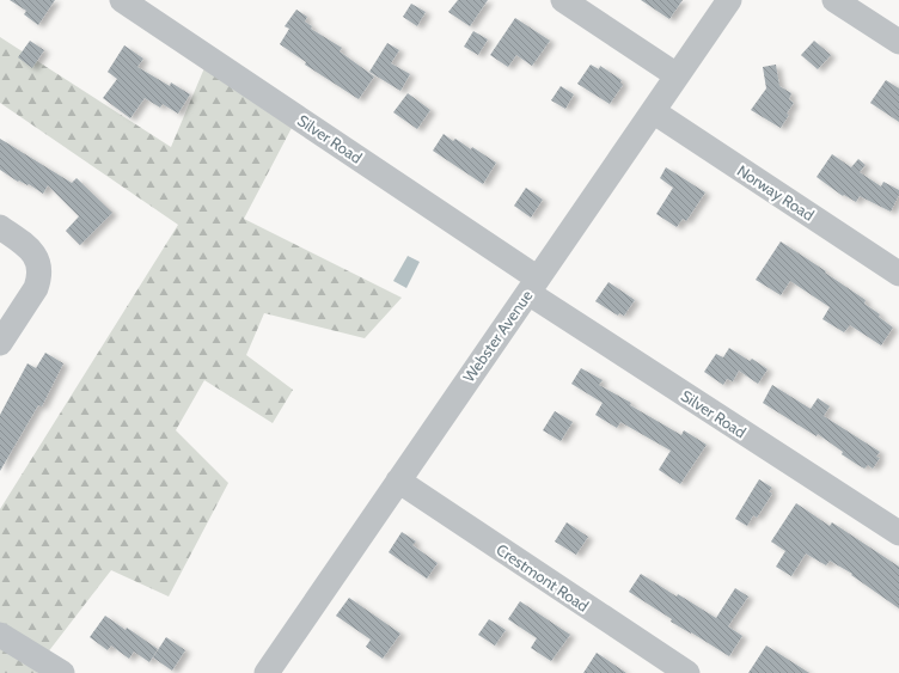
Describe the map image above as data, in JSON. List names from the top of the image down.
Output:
{
  "streets": {
    "street": [
      "Silver Road",
      "Norway Road",
      "Webster Avenue",
      "Crestmont Road"
    ]
  },
  "crossings": [
    ["Silver Road", "Webster Avenue"],
    ["Norway Road", "Webster Avenue"],
    ["Webster Avenue", "Crestmont Road"]
  ]
}
